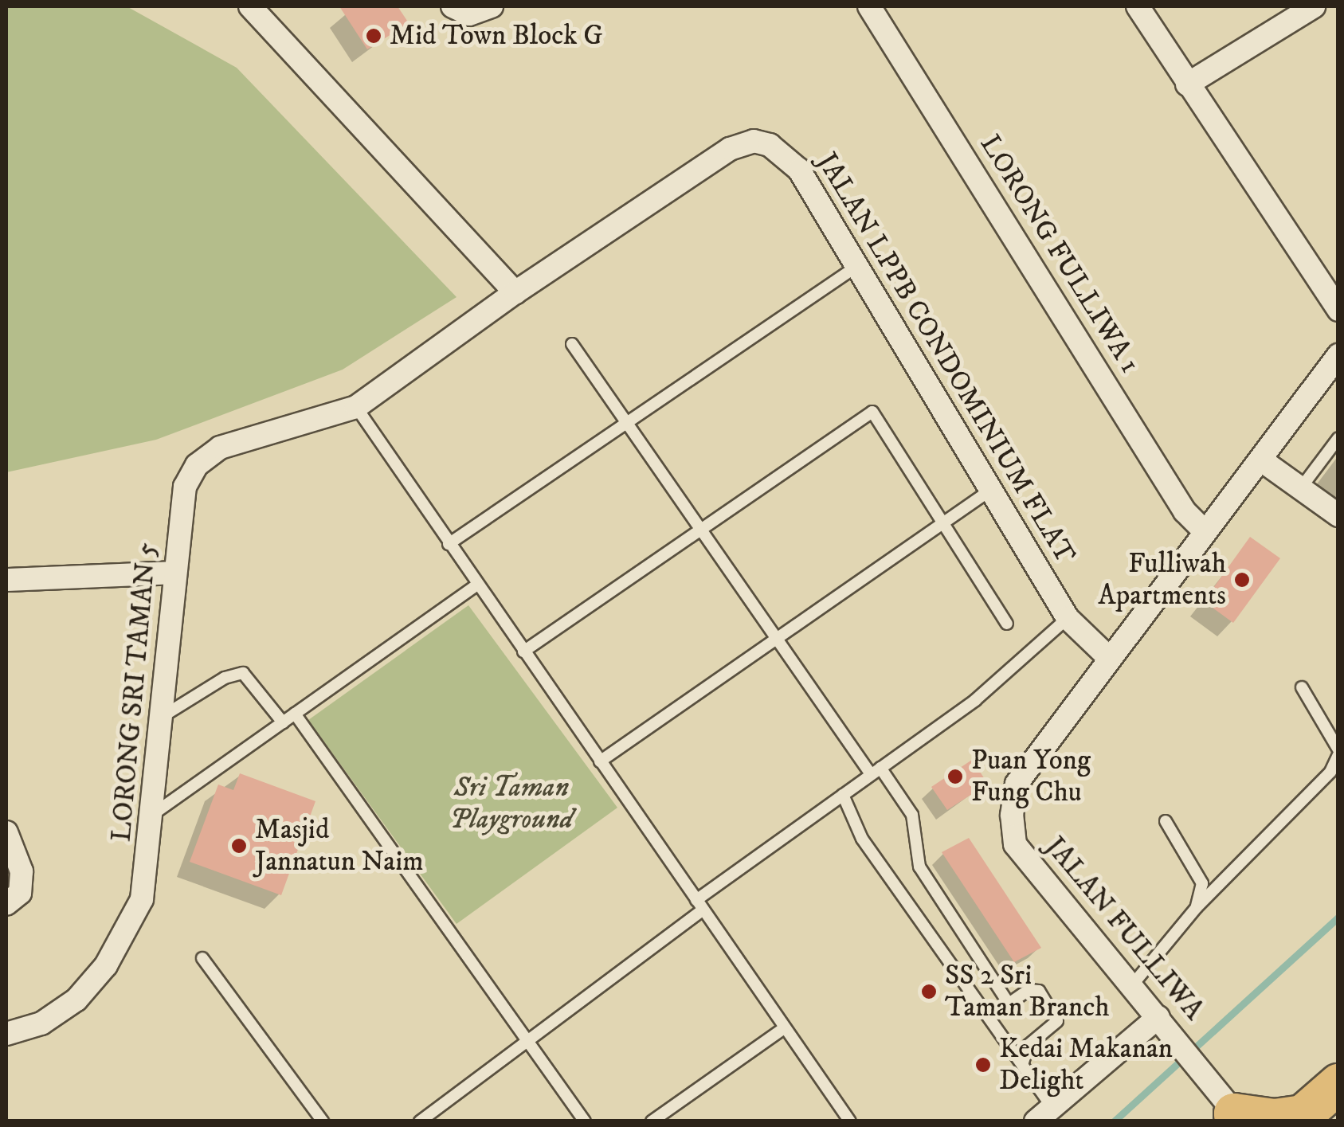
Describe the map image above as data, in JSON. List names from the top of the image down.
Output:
{
  "streets": {
    "street": [
      "LORONG FULLIWA 1",
      "JALAN LPPB CONDOMINIUM FLAT",
      "LORONG SRI TAMAN 5",
      "JALAN FULLIWA"
    ]
  },
  "crossings": [
    ["LORONG FULLIWA 1", "JALAN FULLIWA"],
    ["JALAN LPPB CONDOMINIUM FLAT", "LORONG SRI TAMAN 5"],
    ["JALAN LPPB CONDOMINIUM FLAT", "JALAN FULLIWA"]
  ],
  "parks": ["Sri Taman Playground"],
  "places": [
    "Mid Town Block G",
    "Fulliwah Apartments",
    "Puan Yong Fung Chu",
    "Masjid Jannatun Naim",
    "SS 2 Sri Taman Branch",
    "Kedai Makanan Delight"
  ]
}
